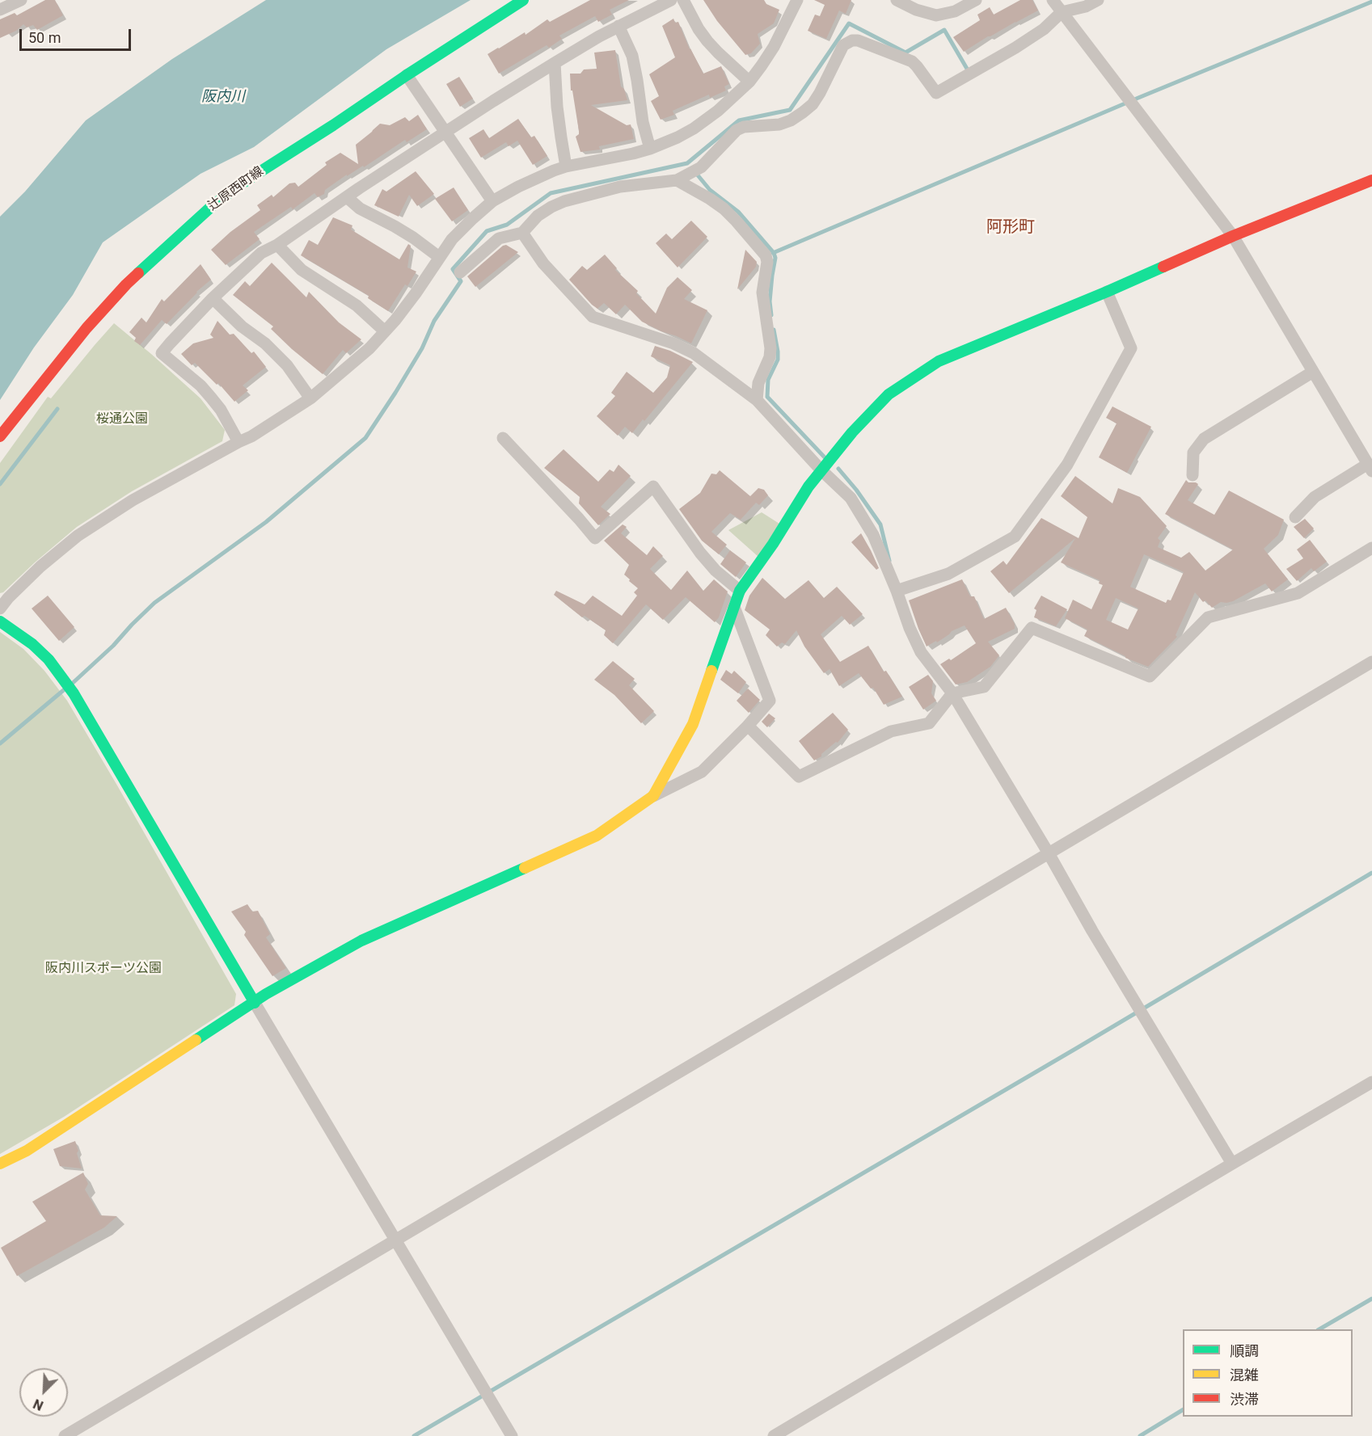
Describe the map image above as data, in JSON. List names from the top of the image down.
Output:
{
  "streets": {
    "street": ["辻原西町線"]
  },
  "districts": ["阿形町"],
  "water": ["阪内川"],
  "parks": ["桜通公園", "阪内川スポーツ公園"],
  "legend": ["順調", "混雑", "渋滞"],
  "scale_bar": "50 m",
  "north": "bottom left"
}
